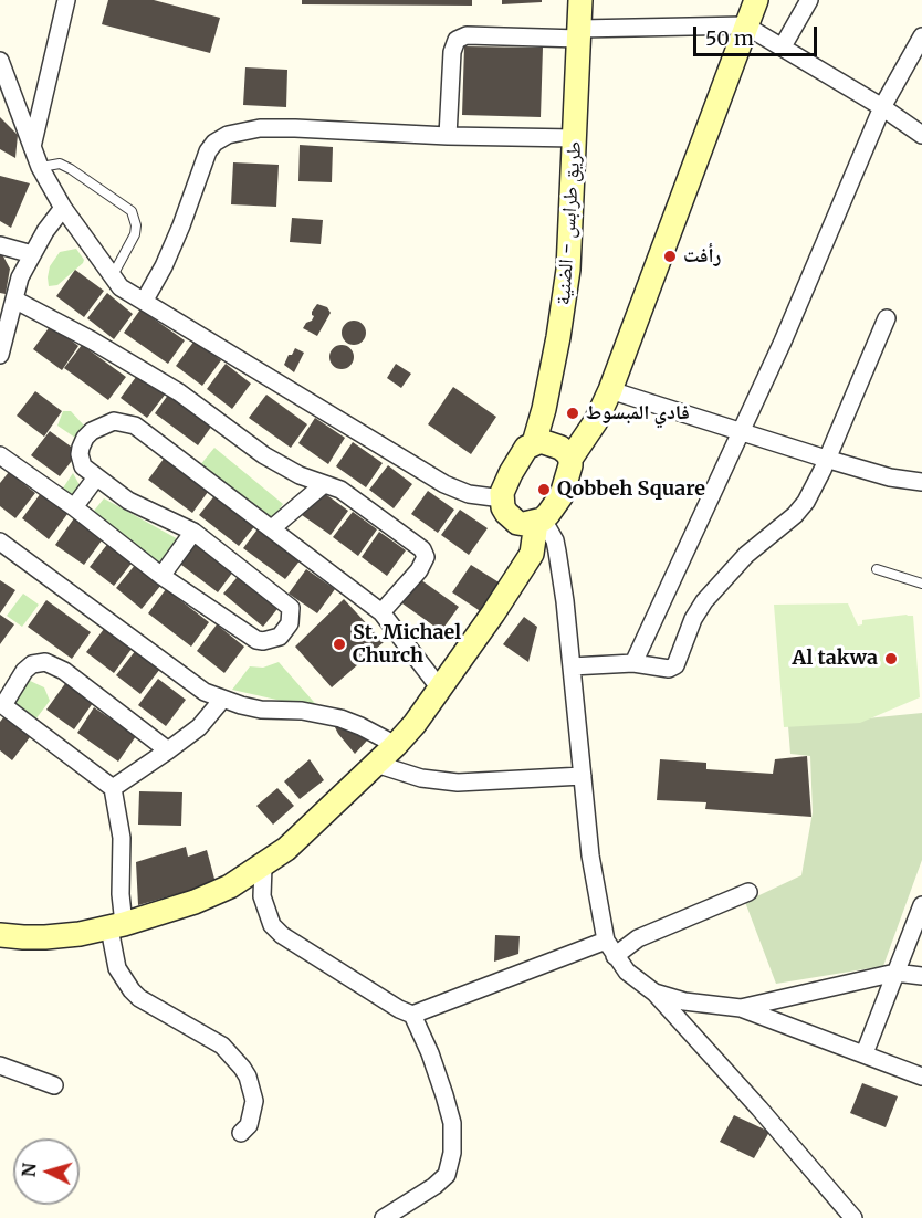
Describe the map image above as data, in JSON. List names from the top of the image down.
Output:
{
  "streets": {
    "main road": ["طريق طرابس - الضنية"]
  },
  "places": [
    "رأفت",
    "فادي المبسوط",
    "Qobbeh Square",
    "St. Michael Church",
    "Al takwa"
  ],
  "scale_bar": "50 m",
  "north": "left"
}
